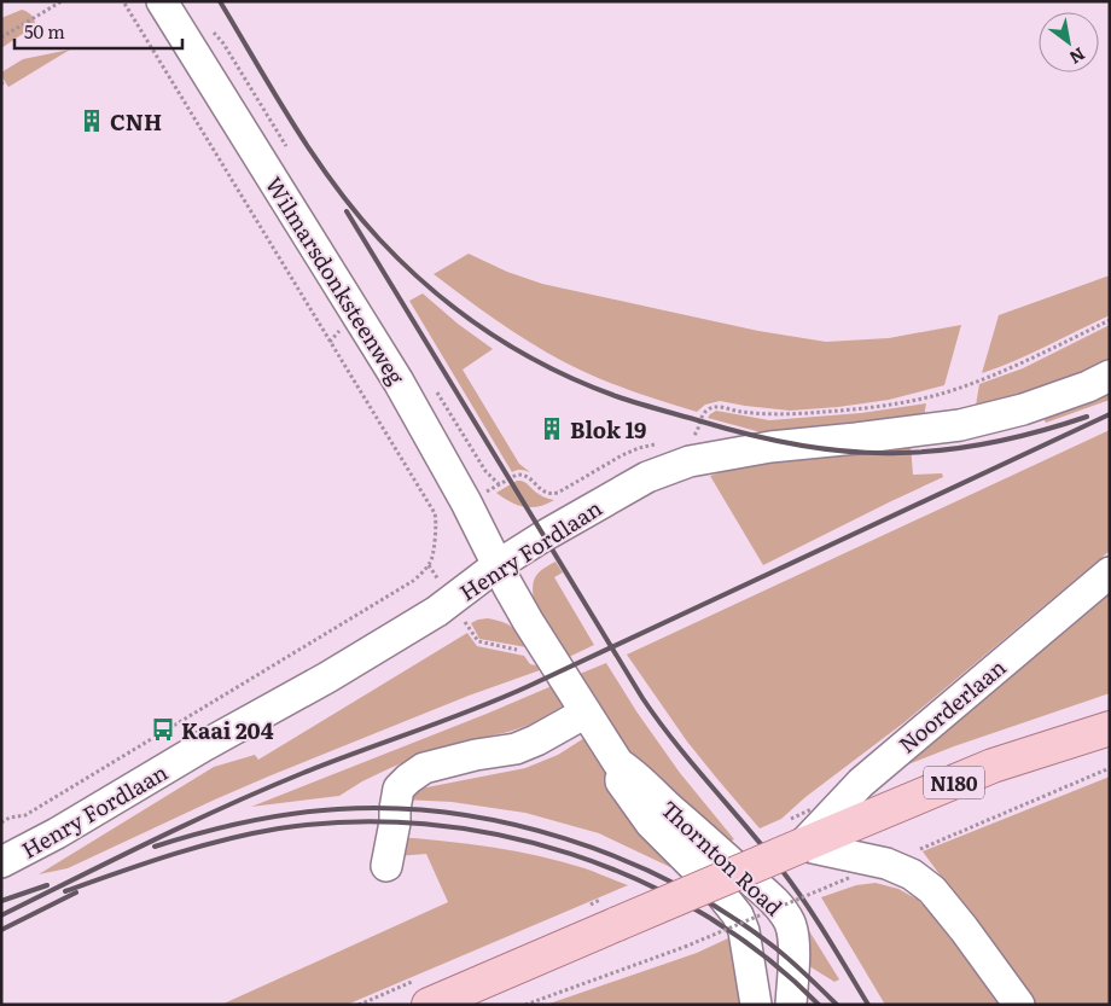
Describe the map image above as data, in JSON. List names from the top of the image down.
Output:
{
  "streets": {
    "main road": ["Noorderlaan", "N180"],
    "street": ["Wilmarsdonksteenweg", "Henry Fordlaan", "Thornton Road"]
  },
  "crossings": [
    ["Wilmarsdonksteenweg", "Henry Fordlaan"],
    ["Wilmarsdonksteenweg", "Thornton Road"],
    ["Henry Fordlaan", "Thornton Road"]
  ],
  "places": {
    "building": ["CNH", "Blok 19"],
    "bus stop": ["Kaai 204"]
  },
  "scale_bar": "50 m",
  "north": "bottom right"
}
